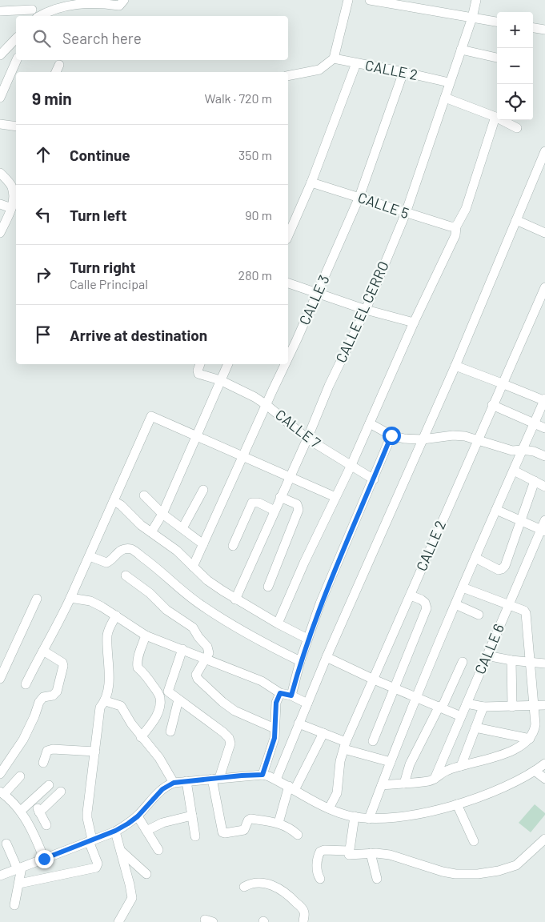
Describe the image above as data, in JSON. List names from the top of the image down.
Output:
{
  "streets": {
    "street": [
      "CALLE 2",
      "CALLE 5",
      "CALLE 3",
      "CALLE EL CERRO",
      "CALLE 7",
      "CALLE 6"
    ]
  },
  "crossings": [
    ["CALLE 2", "CALLE 3"],
    ["CALLE 2", "CALLE EL CERRO"],
    ["CALLE 5", "CALLE 3"],
    ["CALLE 5", "CALLE EL CERRO"],
    ["CALLE 3", "CALLE 7"],
    ["CALLE EL CERRO", "CALLE 7"]
  ],
  "page": {
    "map_buttons": ["+", "−"],
    "search": "Search here",
    "heading": ["9 min", "Walk · 720 m"],
    "list": [
      ["Continue", "350 m"],
      ["Turn left", "90 m"],
      ["Turn right", "Calle Principal", "280 m"],
      "Arrive at destination"
    ]
  }
}
